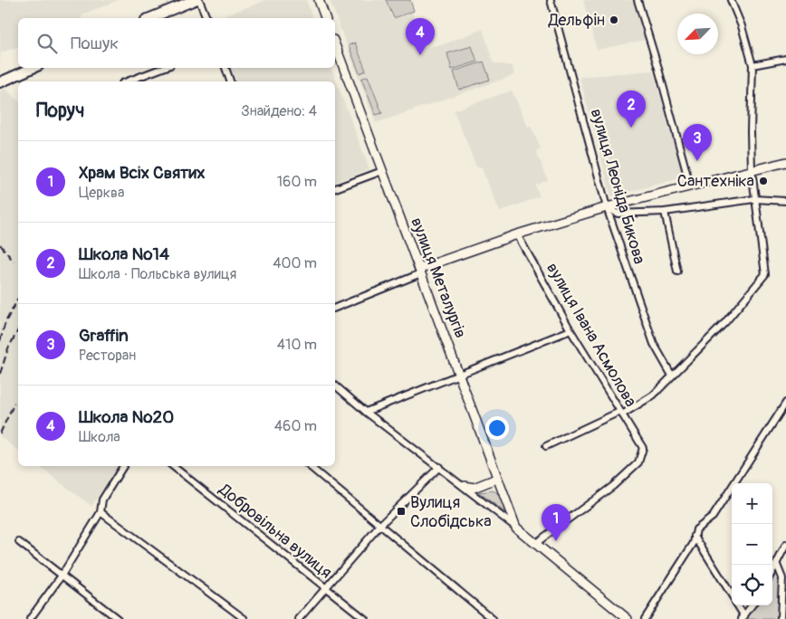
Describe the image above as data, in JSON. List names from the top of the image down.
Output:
{
  "streets": {
    "main road": ["вулиця Металургів"],
    "street": ["вулиця Леоніда Бикова", "вулиця Івана Асмолова", "Добровільна вулиця"]
  },
  "places": {
    "other": ["Дельфін", "Сантехніка"],
    "transit": ["Вулиця Слобідська"]
  },
  "north": "bottom left",
  "page": {
    "pins": [
      "4",
      "2",
      "3",
      "1"
    ],
    "search": "Пошук",
    "heading": ["Поруч", "Знайдено: 4"],
    "list": [
      {
        "mark": "1",
        "name": "Храм Всіх Святих",
        "note": "Церква",
        "value": "160 m"
      },
      {
        "mark": "2",
        "name": "Школа №14",
        "note": "Школа · Польська вулиця",
        "value": "400 m"
      },
      {
        "mark": "3",
        "name": "Graffin",
        "note": "Ресторан",
        "value": "410 m"
      },
      {
        "mark": "4",
        "name": "Школа №20",
        "note": "Школа",
        "value": "460 m"
      }
    ],
    "map_buttons": ["+", "−"]
  }
}
